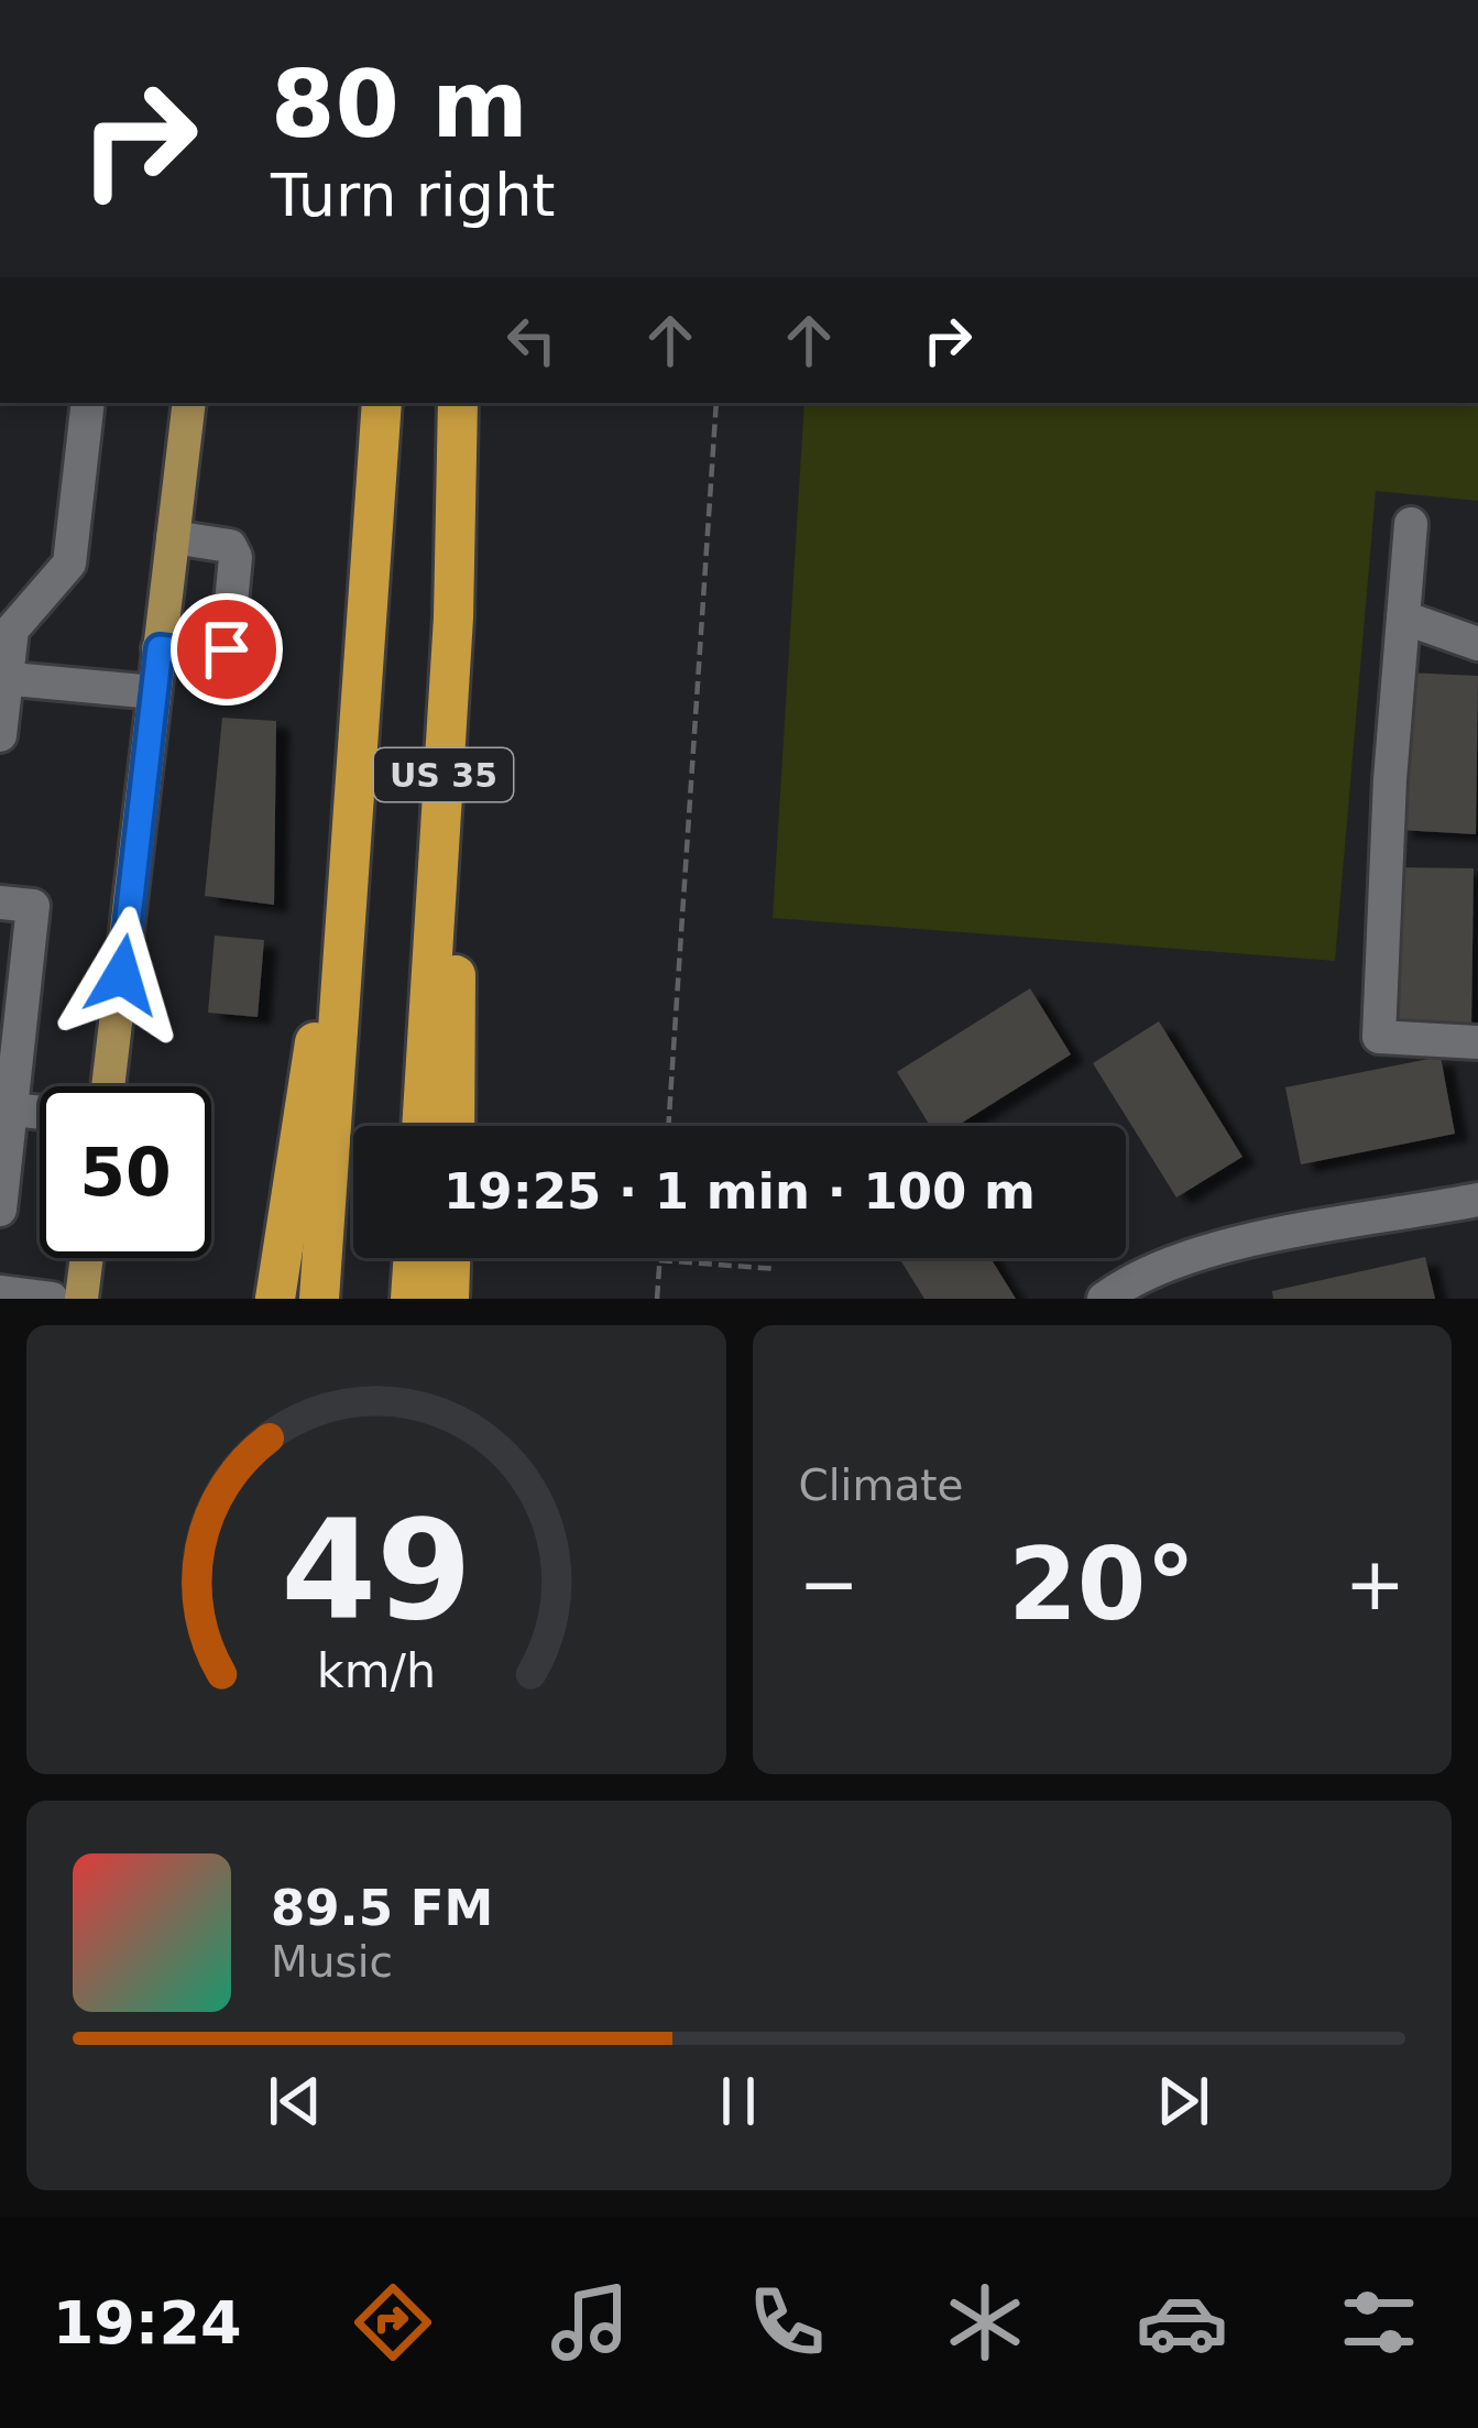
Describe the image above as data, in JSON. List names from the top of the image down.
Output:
{
  "streets": {
    "highway": ["US 35"]
  },
  "page": {
    "turn": ["80 m", "Turn right"],
    "limit": "50",
    "trip": "19:25 · 1 min · 100 m",
    "tile": "Climate",
    "heat": ["−", "20°", "+"],
    "song": ["89.5 FM", "Music"],
    "tabs": "19:24",
    "gauge": ["49", "km/h"]
  }
}
